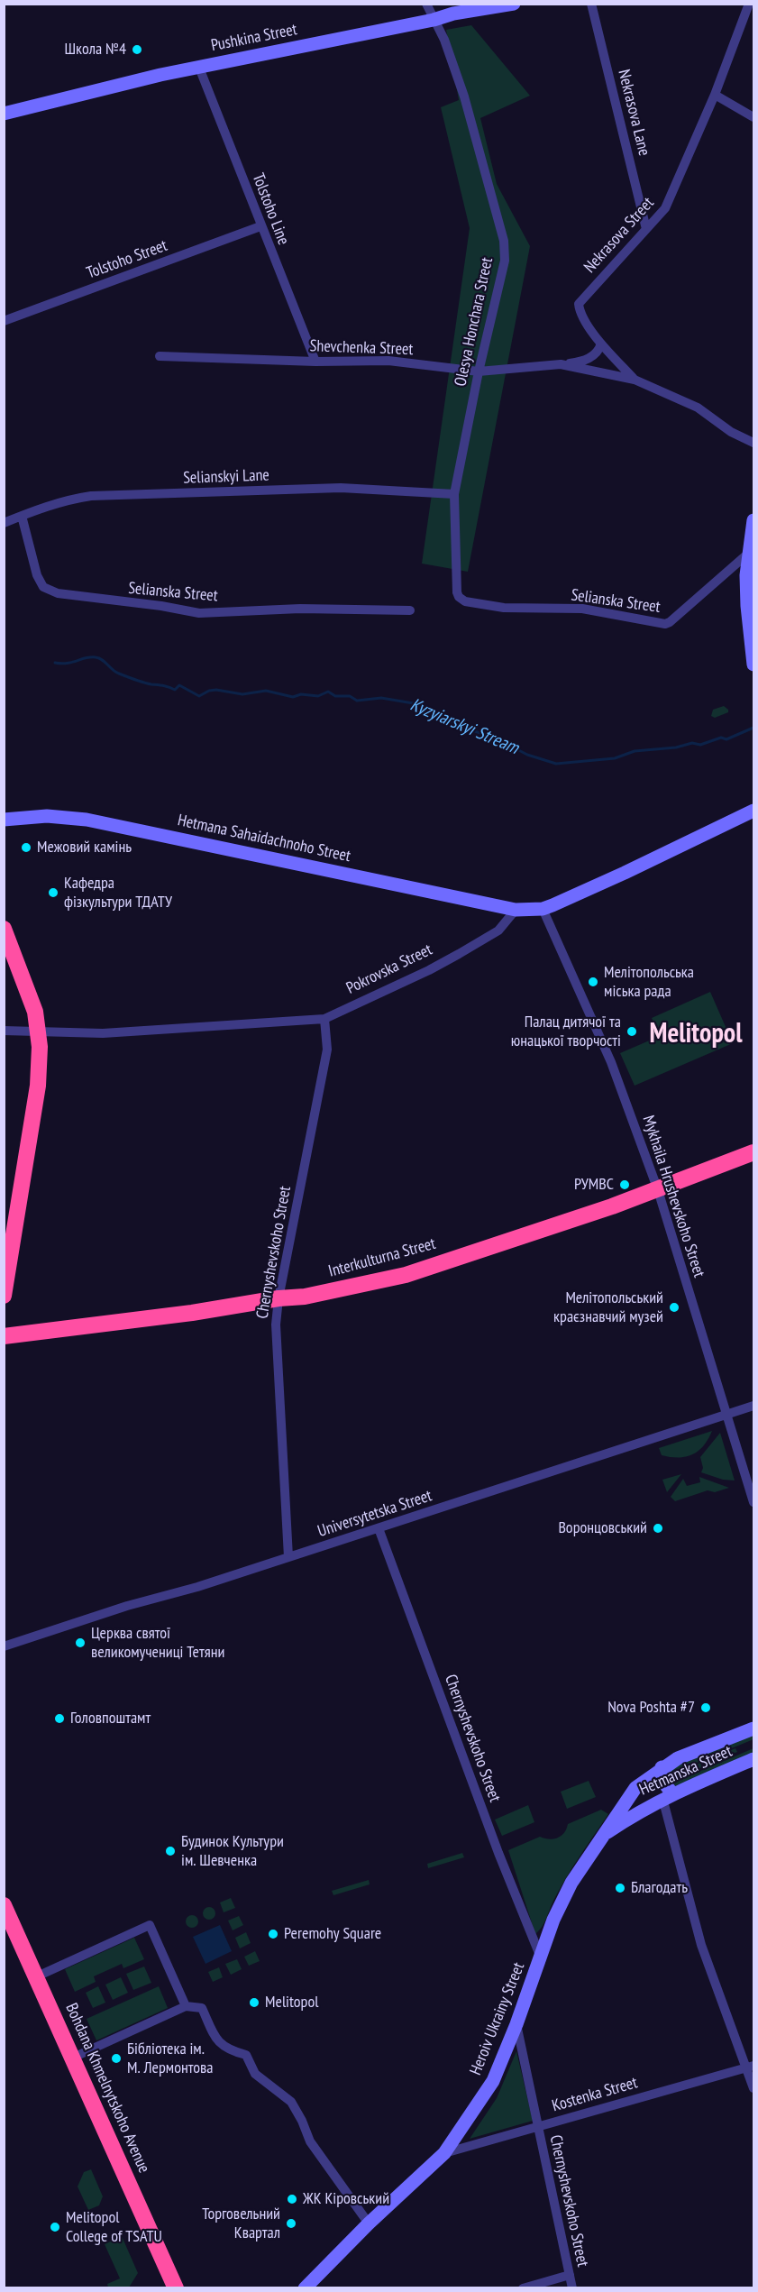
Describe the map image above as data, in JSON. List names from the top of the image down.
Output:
{
  "streets": {
    "highway": ["Interkulturna Street", "Bohdana Khmelnytskoho Avenue"],
    "main road": [
      "Pushkina Street",
      "Hetmana Sahaidachnoho Street",
      "Hetmanska Street",
      "Heroiv Ukrainy Street"
    ],
    "street": [
      "Nekrasova Lane",
      "Tolstoho Line",
      "Nekrasova Street",
      "Tolstoho Street",
      "Olesya Honchara Street",
      "Shevchenka Street",
      "Selianskyi Lane",
      "Selianska Street",
      "Pokrovska Street",
      "Mykhaila Hrushevskoho Street",
      "Chernyshevskoho Street",
      "Universytetska Street",
      "Kostenka Street"
    ]
  },
  "crossings": [
    ["Pushkina Street", "Tolstoho Line"],
    ["Pushkina Street", "Olesya Honchara Street"],
    ["Nekrasova Lane", "Nekrasova Street"],
    ["Tolstoho Line", "Tolstoho Street"],
    ["Tolstoho Line", "Shevchenka Street"],
    ["Nekrasova Street", "Shevchenka Street"],
    ["Olesya Honchara Street", "Shevchenka Street"],
    ["Olesya Honchara Street", "Selianskyi Lane"],
    ["Olesya Honchara Street", "Selianska Street"],
    ["Selianskyi Lane", "Selianska Street"],
    ["Hetmana Sahaidachnoho Street", "Pokrovska Street"],
    ["Pokrovska Street", "Chernyshevskoho Street"],
    ["Mykhaila Hrushevskoho Street", "Interkulturna Street"],
    ["Mykhaila Hrushevskoho Street", "Universytetska Street"],
    ["Chernyshevskoho Street", "Interkulturna Street"],
    ["Chernyshevskoho Street", "Universytetska Street"],
    ["Chernyshevskoho Street", "Heroiv Ukrainy Street"],
    ["Chernyshevskoho Street", "Kostenka Street"],
    ["Hetmanska Street", "Heroiv Ukrainy Street"],
    ["Heroiv Ukrainy Street", "Kostenka Street"]
  ],
  "districts": ["Melitopol"],
  "water": ["Kyzyiarskyi Stream"],
  "places": [
    "Школа №4",
    "Межовий камінь",
    "Кафедра фізкультури ТДАТУ",
    "Мелітопольська міська рада",
    "Палац дитячої та юнацької творчості",
    "РУМВC",
    "Мелітопольський краєзнавчий музей",
    "Воронцовський",
    "Церква святої великомучениці Тетяни",
    "Nova Poshta #7",
    "Головпоштамт",
    "Будинок Культури ім. Шевченка",
    "Благодать",
    "Peremohy Square",
    "Melitopol",
    "Бібліотека ім. М. Лермонтова",
    "ЖК Кіровський",
    "Торговельний Квартал",
    "Melitopol College of TSATU"
  ]
}
